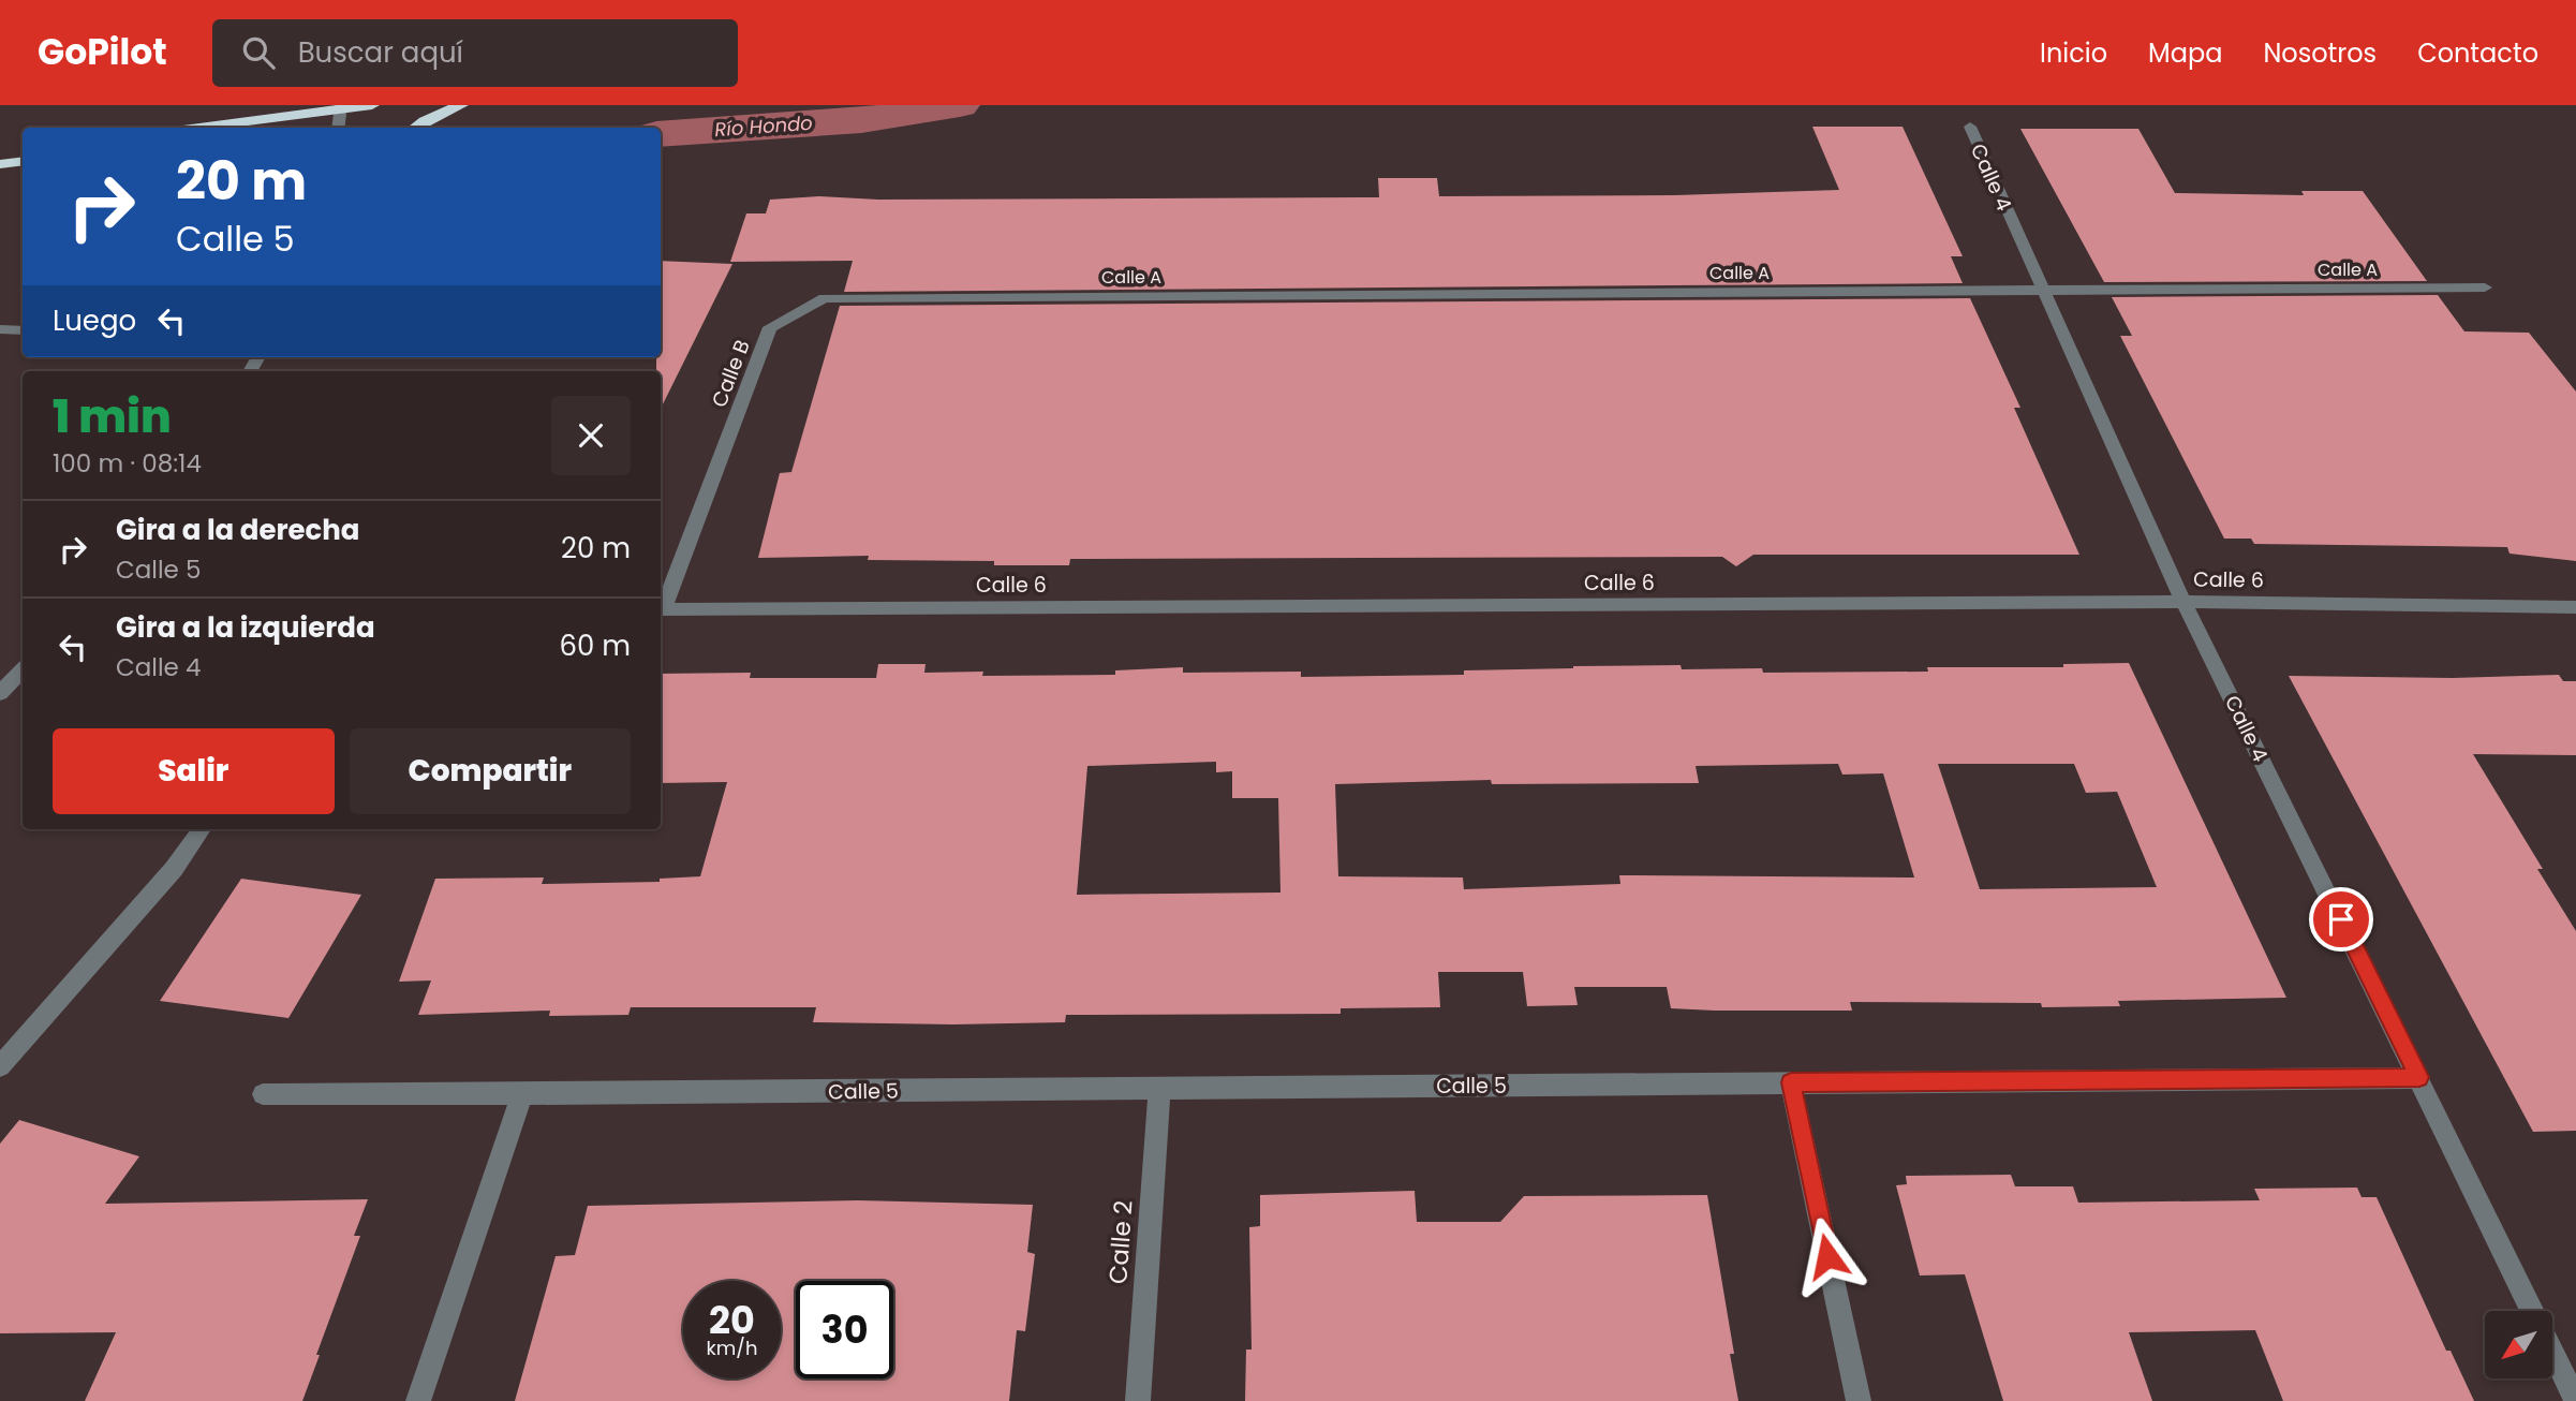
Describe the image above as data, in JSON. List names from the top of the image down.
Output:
{
  "streets": {
    "street": [
      "Calle 4",
      "Calle A",
      "Calle B",
      "Calle 6",
      "Calle 5",
      "Calle 2"
    ]
  },
  "crossings": [
    ["Calle 4", "Calle A"],
    ["Calle 4", "Calle 6"],
    ["Calle 4", "Calle 5"],
    ["Calle A", "Calle B"],
    ["Calle B", "Calle 6"],
    ["Calle 5", "Calle 2"]
  ],
  "water": ["Río Hondo"],
  "north": "bottom left",
  "page": {
    "header": "GoPilot",
    "search": "Buscar aquí",
    "nav": [
      "Inicio",
      "Mapa",
      "Nosotros",
      "Contacto"
    ],
    "turn": ["20 m", "Calle 5"],
    "then": "Luego",
    "heading": ["1 min", "100 m · 08:14"],
    "list": [
      {
        "name": "Gira a la derecha",
        "note": "Calle 5",
        "value": "20 m"
      },
      {
        "name": "Gira a la izquierda",
        "note": "Calle 4",
        "value": "60 m"
      }
    ],
    "buttons": ["Salir", "Compartir"],
    "speed": "20 km/h",
    "limit": "30"
  }
}
